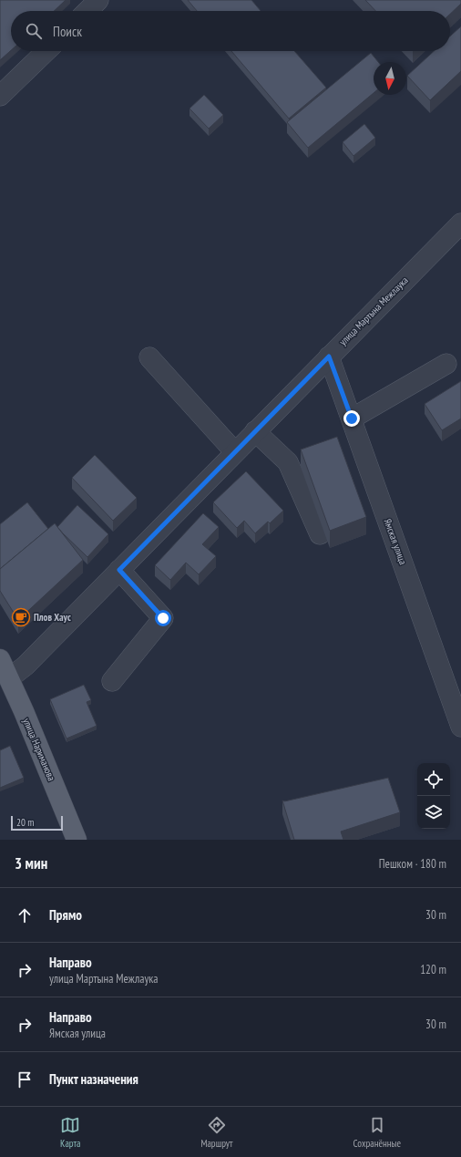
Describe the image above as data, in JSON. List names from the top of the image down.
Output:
{
  "streets": {
    "main road": ["улица Нариманова"],
    "street": ["улица Мартына Межлаука", "Ямская улица"]
  },
  "crossings": [
    ["улица Мартына Межлаука", "Ямская улица"],
    ["улица Мартына Межлаука", "улица Нариманова"]
  ],
  "places": {
    "cafe": ["Плов Хаус"]
  },
  "scale_bar": "20 m",
  "north": "bottom",
  "page": {
    "search": "Поиск",
    "scale": "20 m",
    "heading": ["3 мин", "Пешком · 180 m"],
    "list": [
      ["Прямо", "30 m"],
      ["Направо", "улица Мартына Межлаука", "120 m"],
      ["Направо", "Ямская улица", "30 m"],
      "Пункт назначения"
    ],
    "nav": ["Карта", "Маршрут", "Сохранённые"]
  }
}
